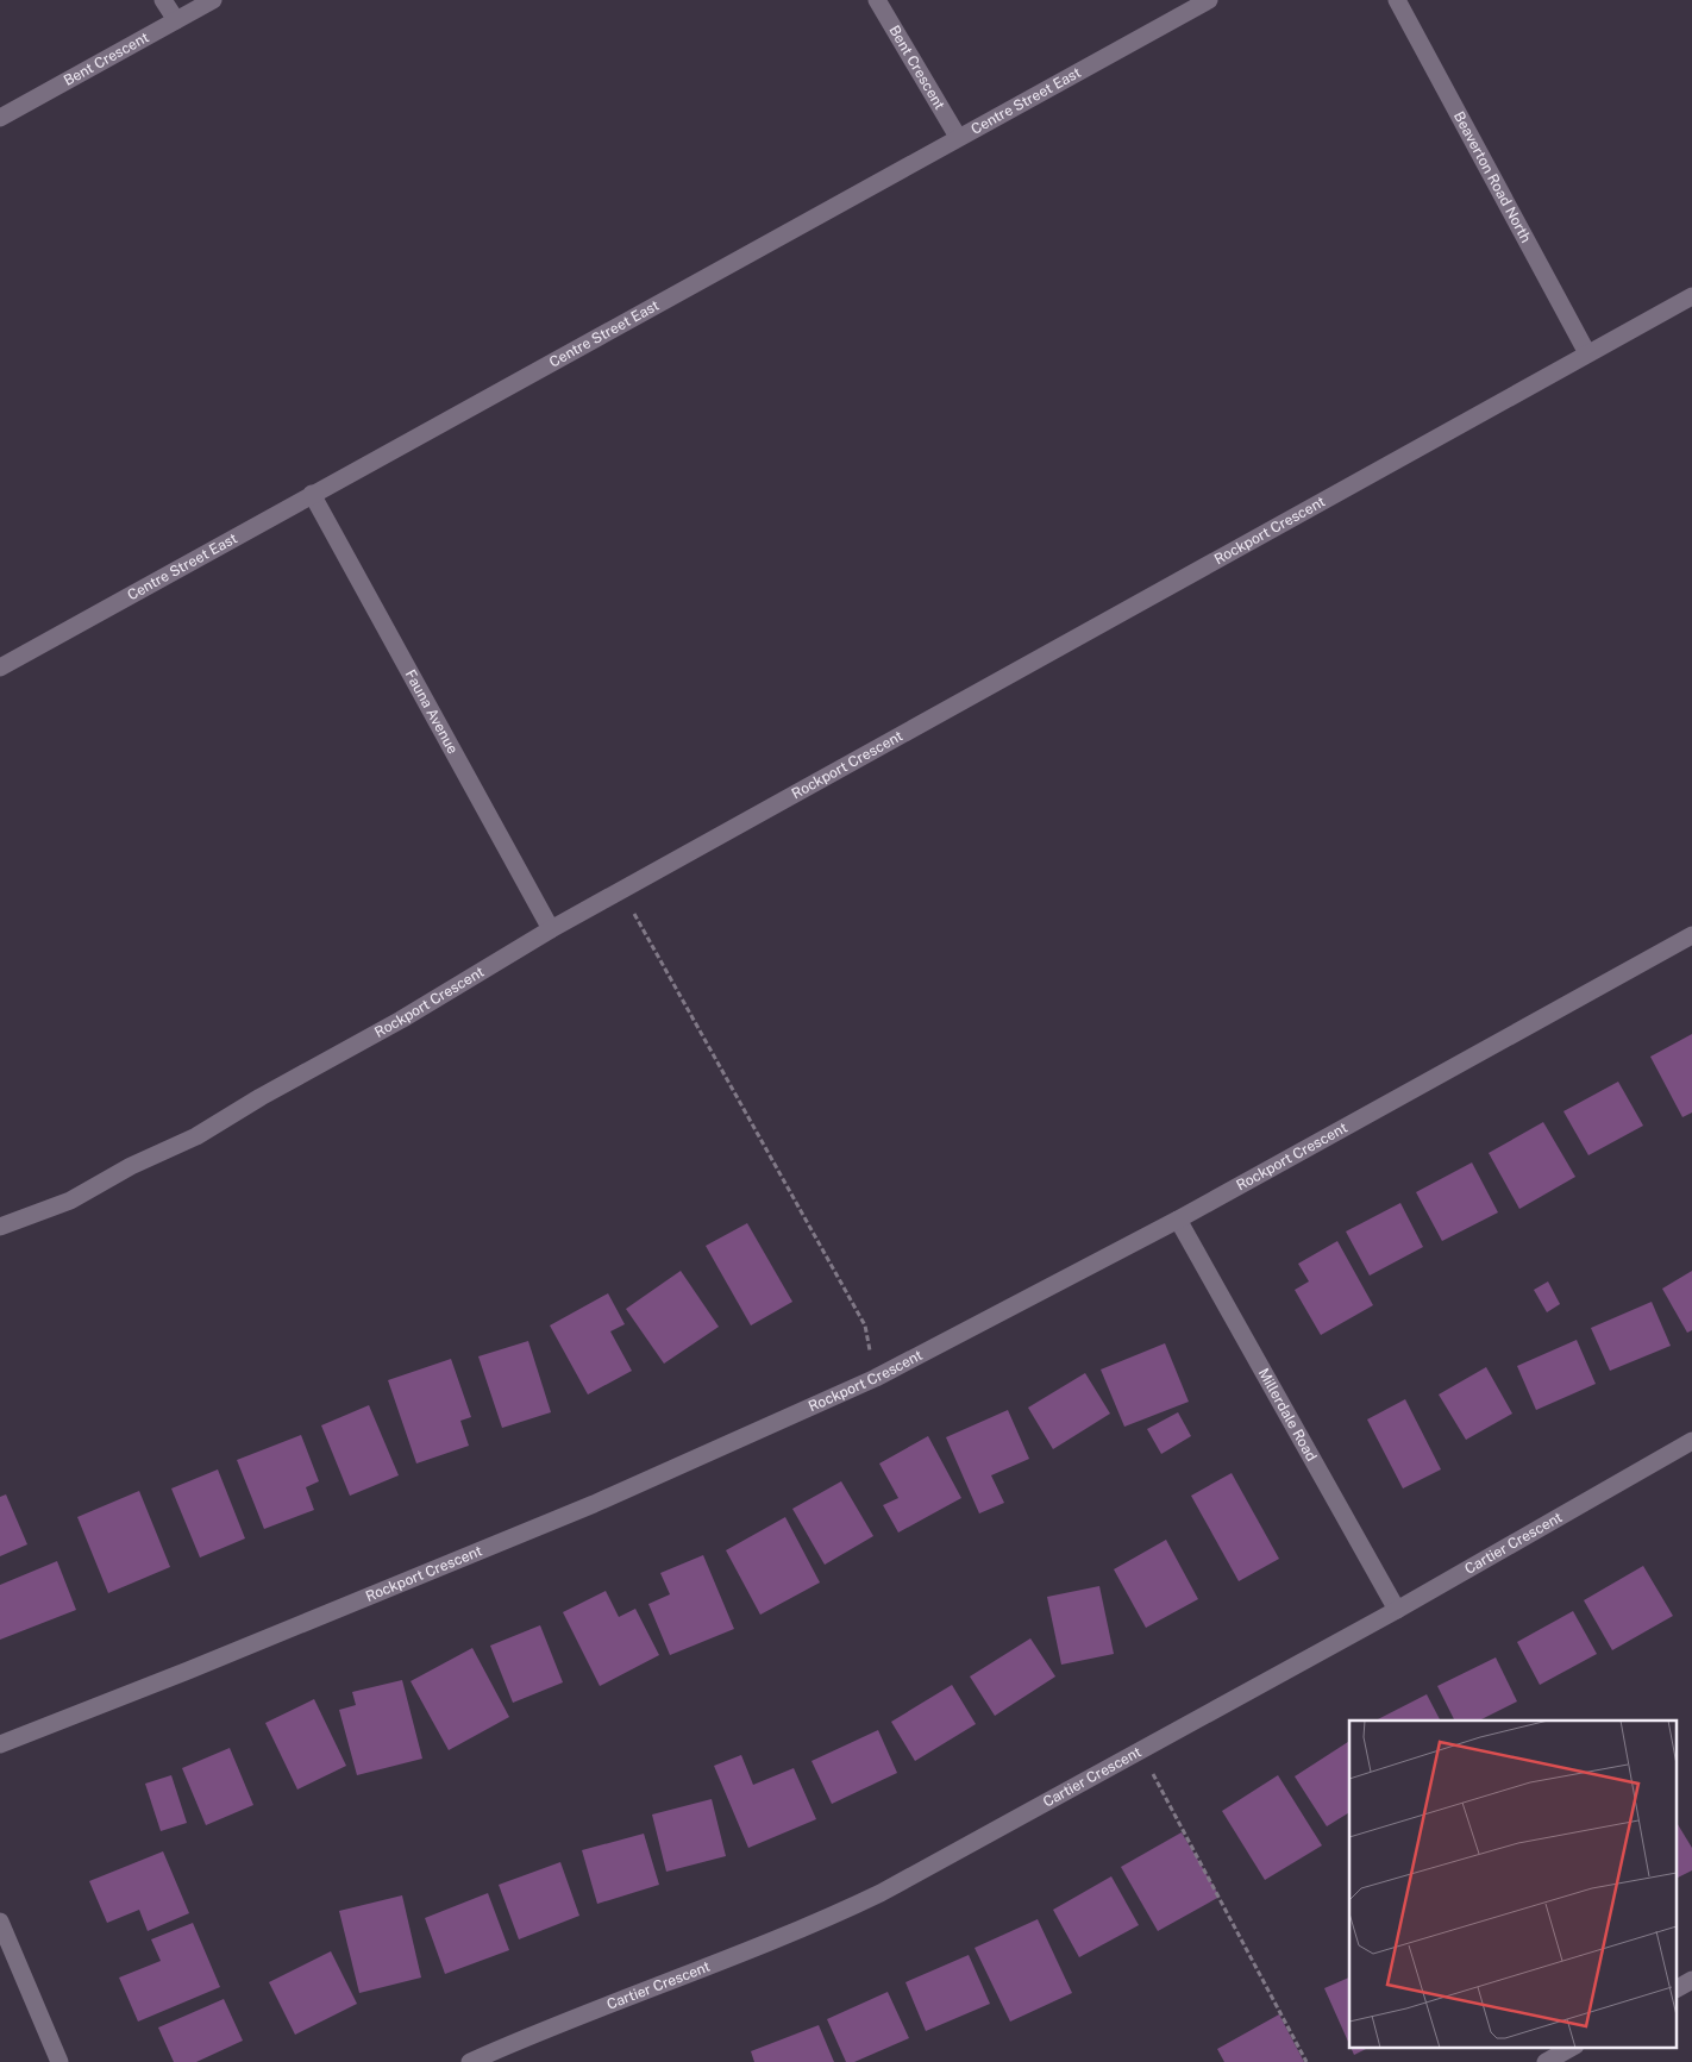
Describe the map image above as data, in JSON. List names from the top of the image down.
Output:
{
  "streets": {
    "street": [
      "Bent Crescent",
      "Centre Street East",
      "Beaverton Road North",
      "Rockport Crescent",
      "Fauna Avenue",
      "Millerdale Road",
      "Cartier Crescent"
    ]
  },
  "crossings": [
    ["Bent Crescent", "Centre Street East"],
    ["Centre Street East", "Fauna Avenue"],
    ["Beaverton Road North", "Rockport Crescent"],
    ["Rockport Crescent", "Fauna Avenue"],
    ["Rockport Crescent", "Millerdale Road"],
    ["Millerdale Road", "Cartier Crescent"]
  ]
}
